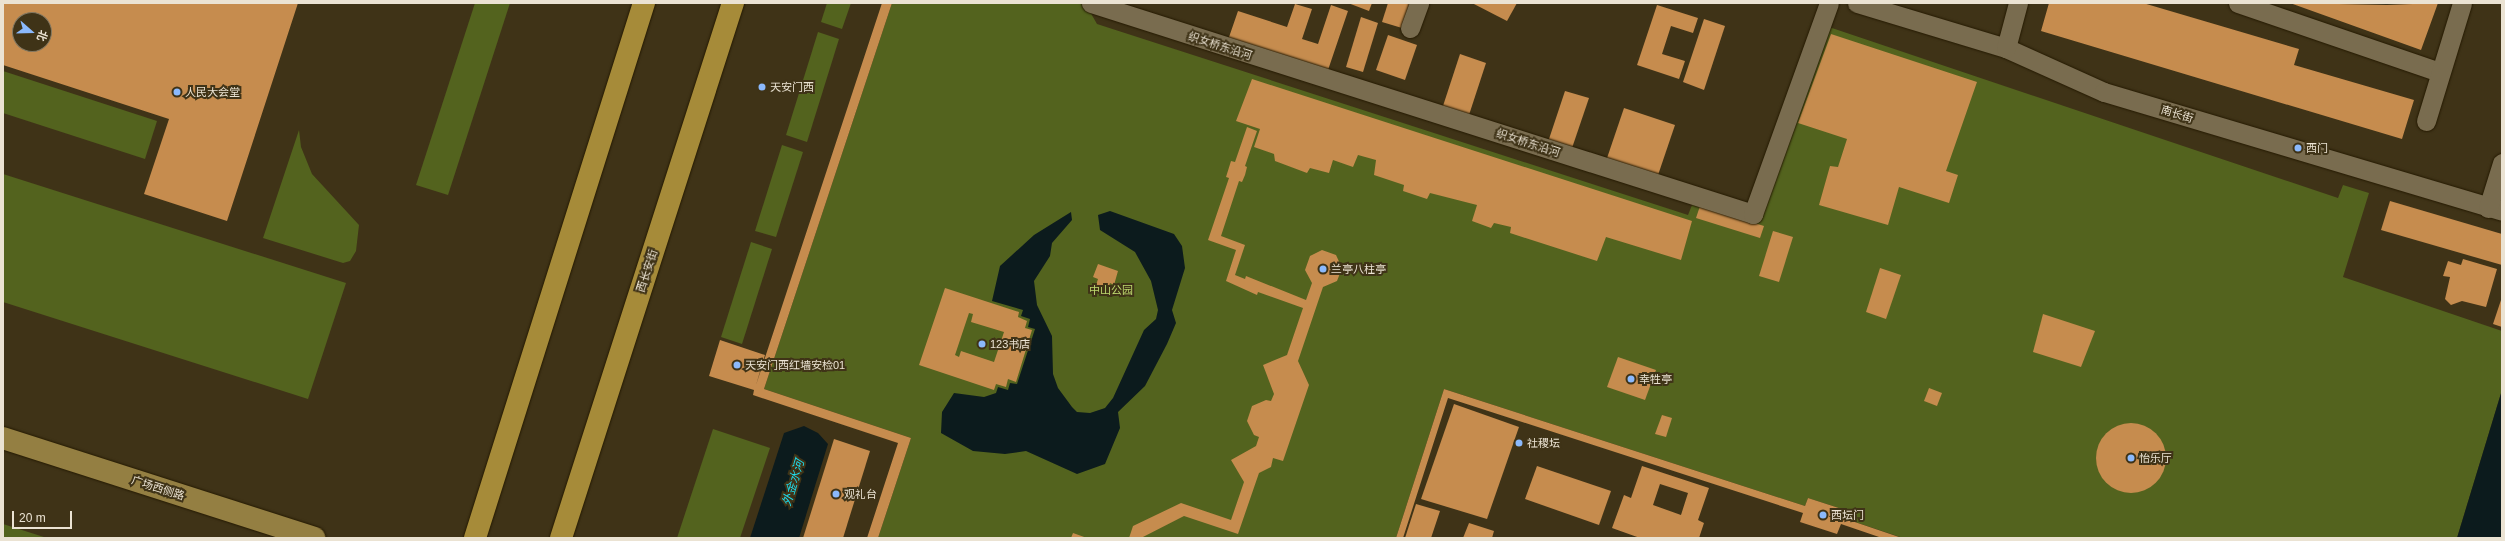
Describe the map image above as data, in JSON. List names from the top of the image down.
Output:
{
  "streets": {
    "highway": ["西长安街"],
    "main road": ["广场西侧路"],
    "street": ["织女桥东沿河", "南长街"]
  },
  "water": ["外金水河"],
  "parks": ["中山公园"],
  "places": [
    "天安门西",
    "人民大会堂",
    "西门",
    "兰亭八柱亭",
    "123书店",
    "天安门西红墙安检01",
    "幸牲亭",
    "社稷坛",
    "怡乐厅",
    "观礼台",
    "西坛门"
  ],
  "scale_bar": "20 m",
  "north": "right"
}
